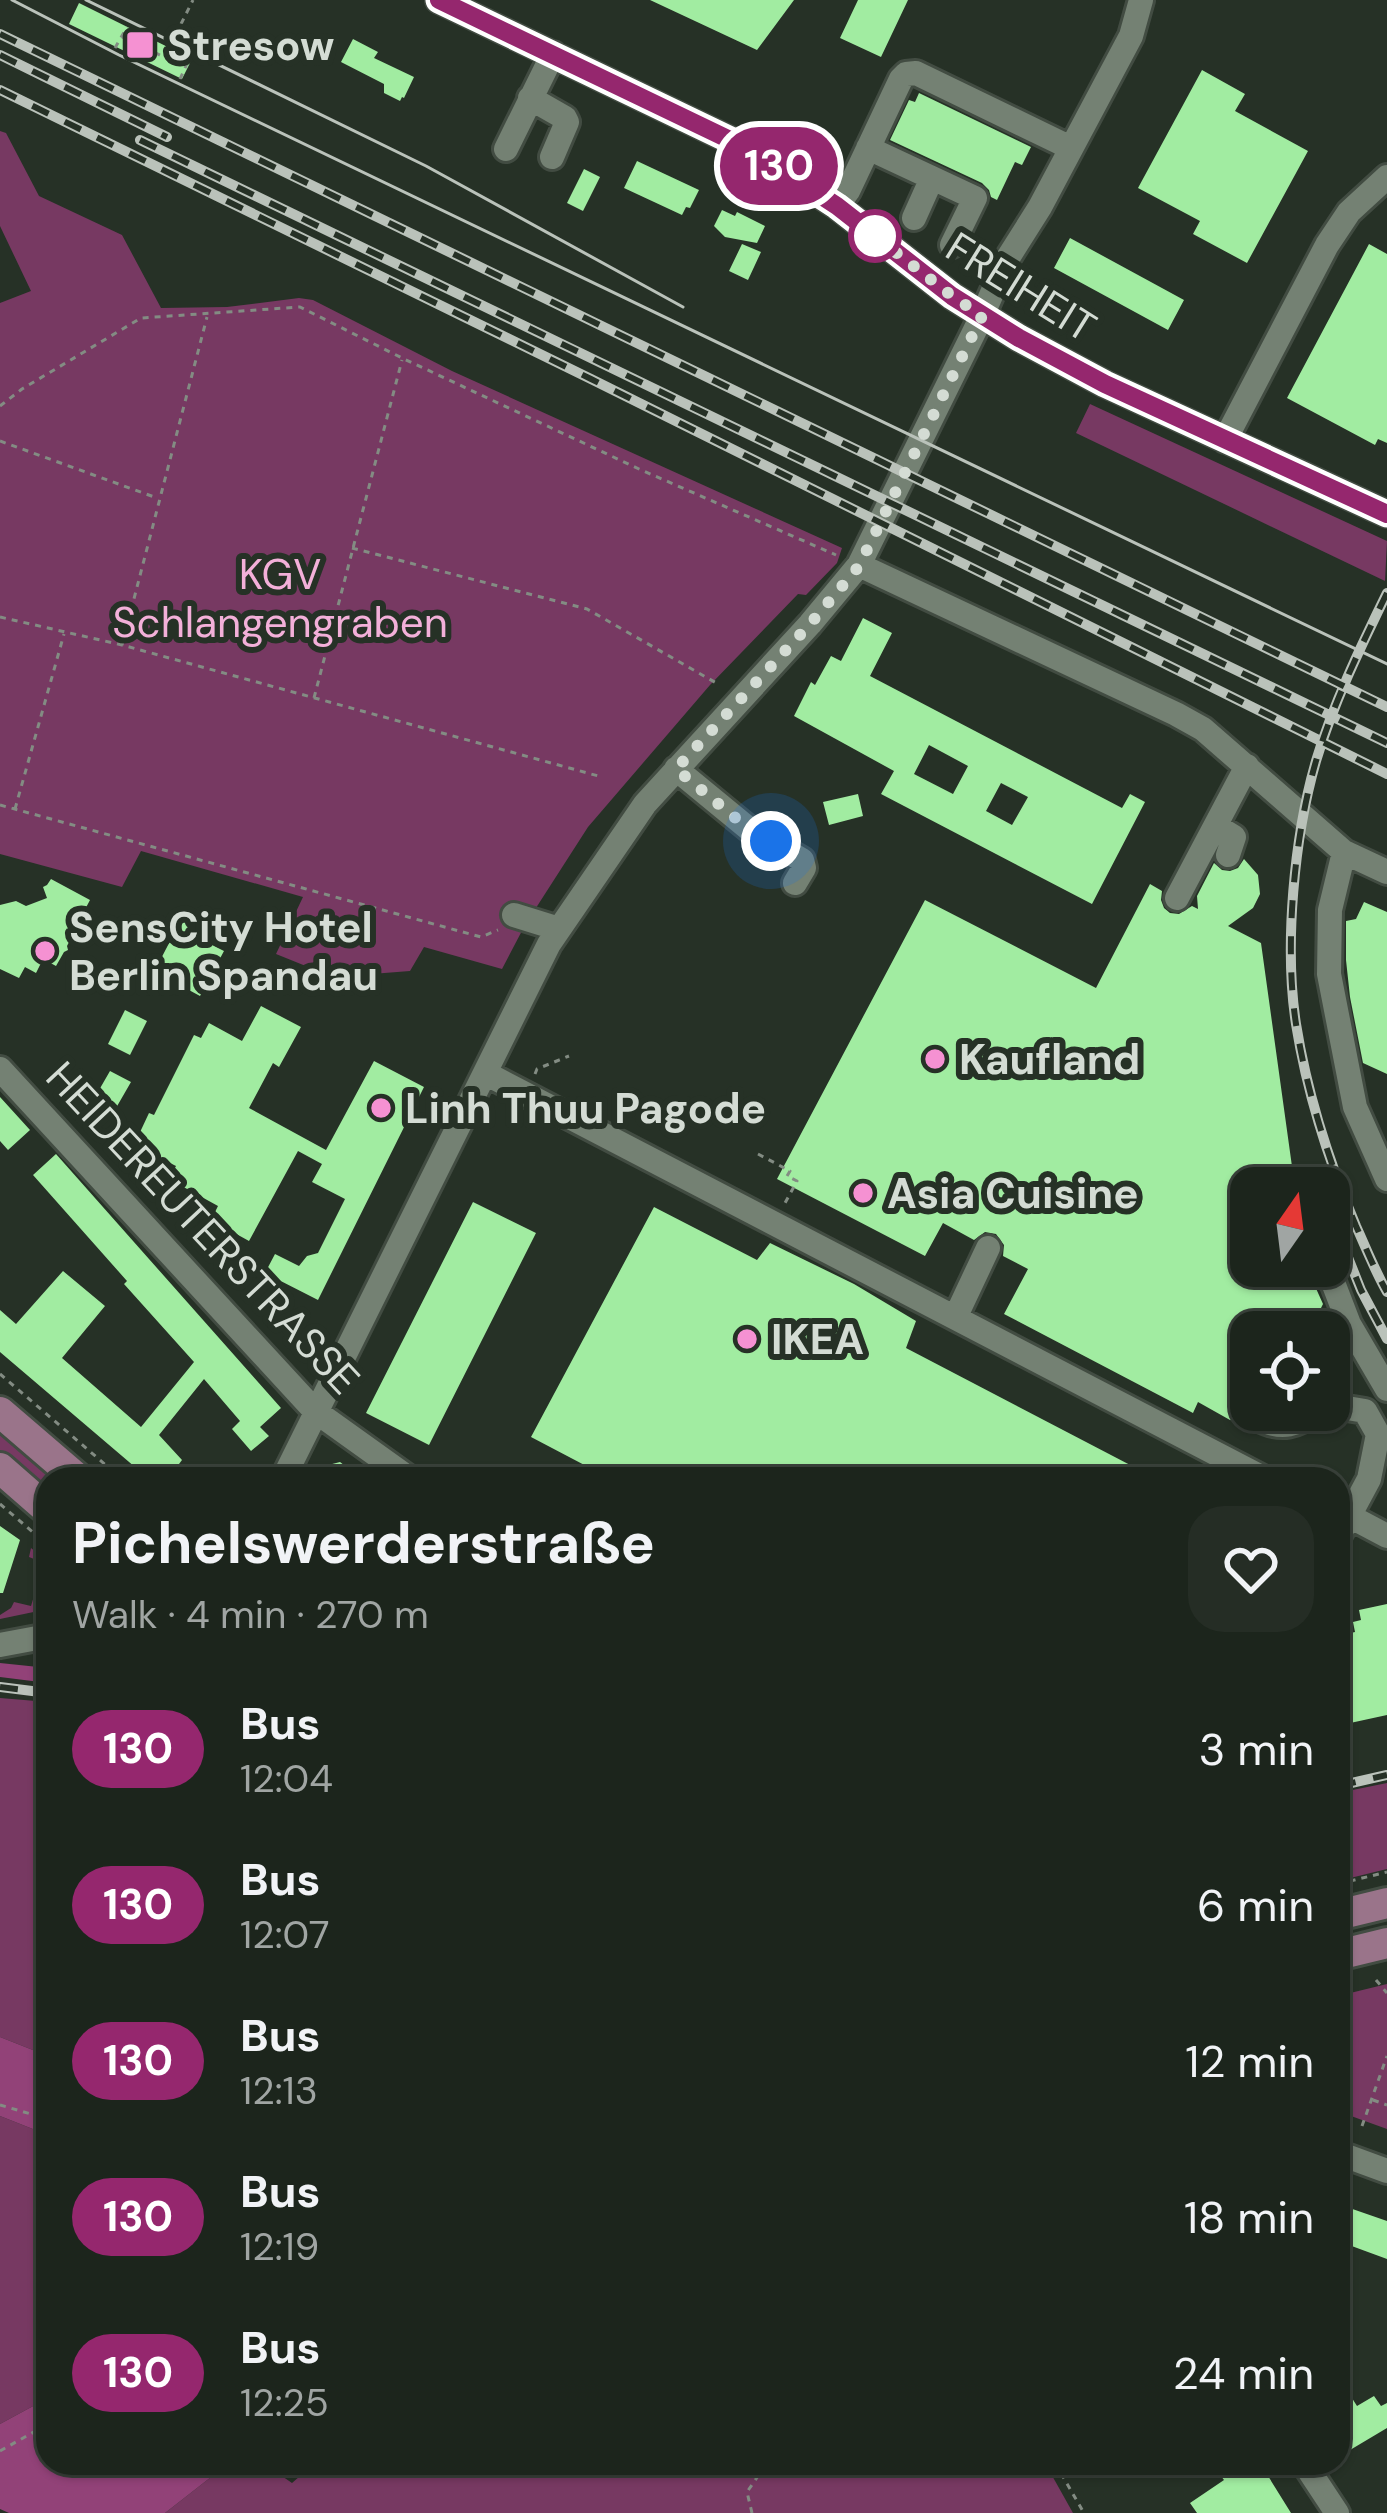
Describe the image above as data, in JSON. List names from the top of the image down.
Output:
{
  "streets": {
    "street": ["FREIHEIT", "HEIDEREUTERSTRASSE"]
  },
  "parks": ["KGV Schlangengraben"],
  "places": {
    "transit": ["Stresow"],
    "other": [
      "SensCity Hotel Berlin Spandau",
      "Kaufland",
      "Linh Thuu Pagode",
      "Asia Cuisine",
      "IKEA"
    ]
  },
  "lines": ["bus line 130"],
  "north": "top",
  "page": {
    "on_map": "130",
    "heading": ["Pichelswerderstraße", "Walk · 4 min · 270 m"],
    "list": [
      {
        "mark": "130",
        "name": "Bus",
        "note": "12:04",
        "value": "3 min"
      },
      {
        "mark": "130",
        "name": "Bus",
        "note": "12:07",
        "value": "6 min"
      },
      {
        "mark": "130",
        "name": "Bus",
        "note": "12:13",
        "value": "12 min"
      },
      {
        "mark": "130",
        "name": "Bus",
        "note": "12:19",
        "value": "18 min"
      },
      {
        "mark": "130",
        "name": "Bus",
        "note": "12:25",
        "value": "24 min"
      }
    ]
  }
}
